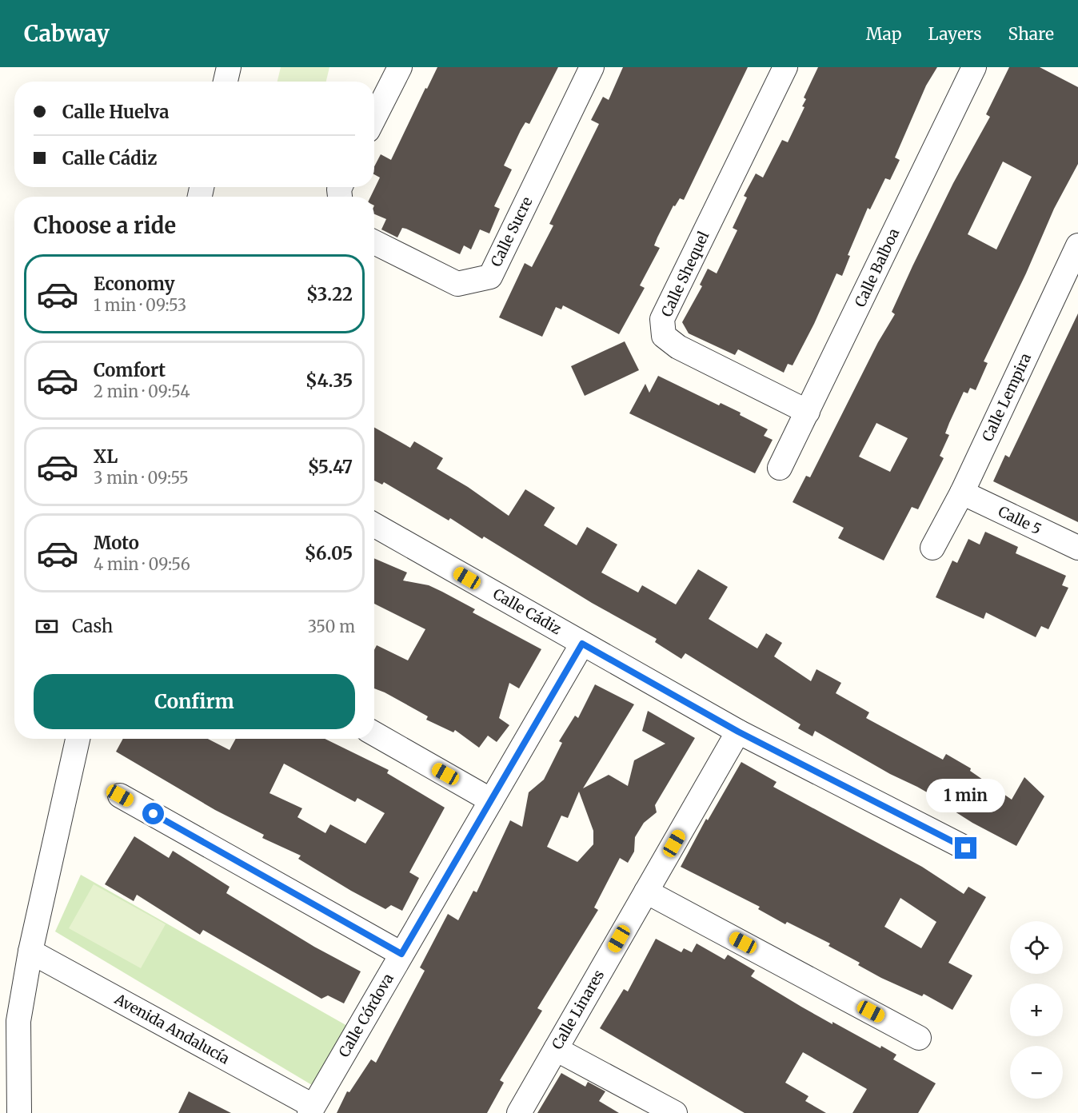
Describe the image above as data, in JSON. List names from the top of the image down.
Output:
{
  "streets": {
    "street": [
      "Calle Sucre",
      "Calle Balboa",
      "Calle Shequel",
      "Calle Lempira",
      "Calle 5",
      "Calle Cádiz",
      "Calle Linares",
      "Calle Córdova",
      "Avenida Andalucía"
    ]
  },
  "crossings": [
    ["Calle Balboa", "Calle Shequel"],
    ["Calle Lempira", "Calle 5"],
    ["Calle Cádiz", "Calle Linares"],
    ["Calle Cádiz", "Calle Córdova"],
    ["Calle Córdova", "Avenida Andalucía"]
  ],
  "page": {
    "header": "Cabway",
    "nav": ["Map", "Layers", "Share"],
    "banner": ["Calle Huelva", "Calle Cádiz"],
    "heading": "Choose a ride",
    "list": [
      {
        "name": "Economy",
        "note": "1 min · 09:53",
        "value": "$3.22"
      },
      {
        "name": "Comfort",
        "note": "2 min · 09:54",
        "value": "$4.35"
      },
      {
        "name": "XL",
        "note": "3 min · 09:55",
        "value": "$5.47"
      },
      {
        "name": "Moto",
        "note": "4 min · 09:56",
        "value": "$6.05"
      }
    ],
    "pay": ["Cash", "350 m"],
    "buttons": "Confirm",
    "bubble": "1 min",
    "map_buttons": ["+", "−"]
  }
}
